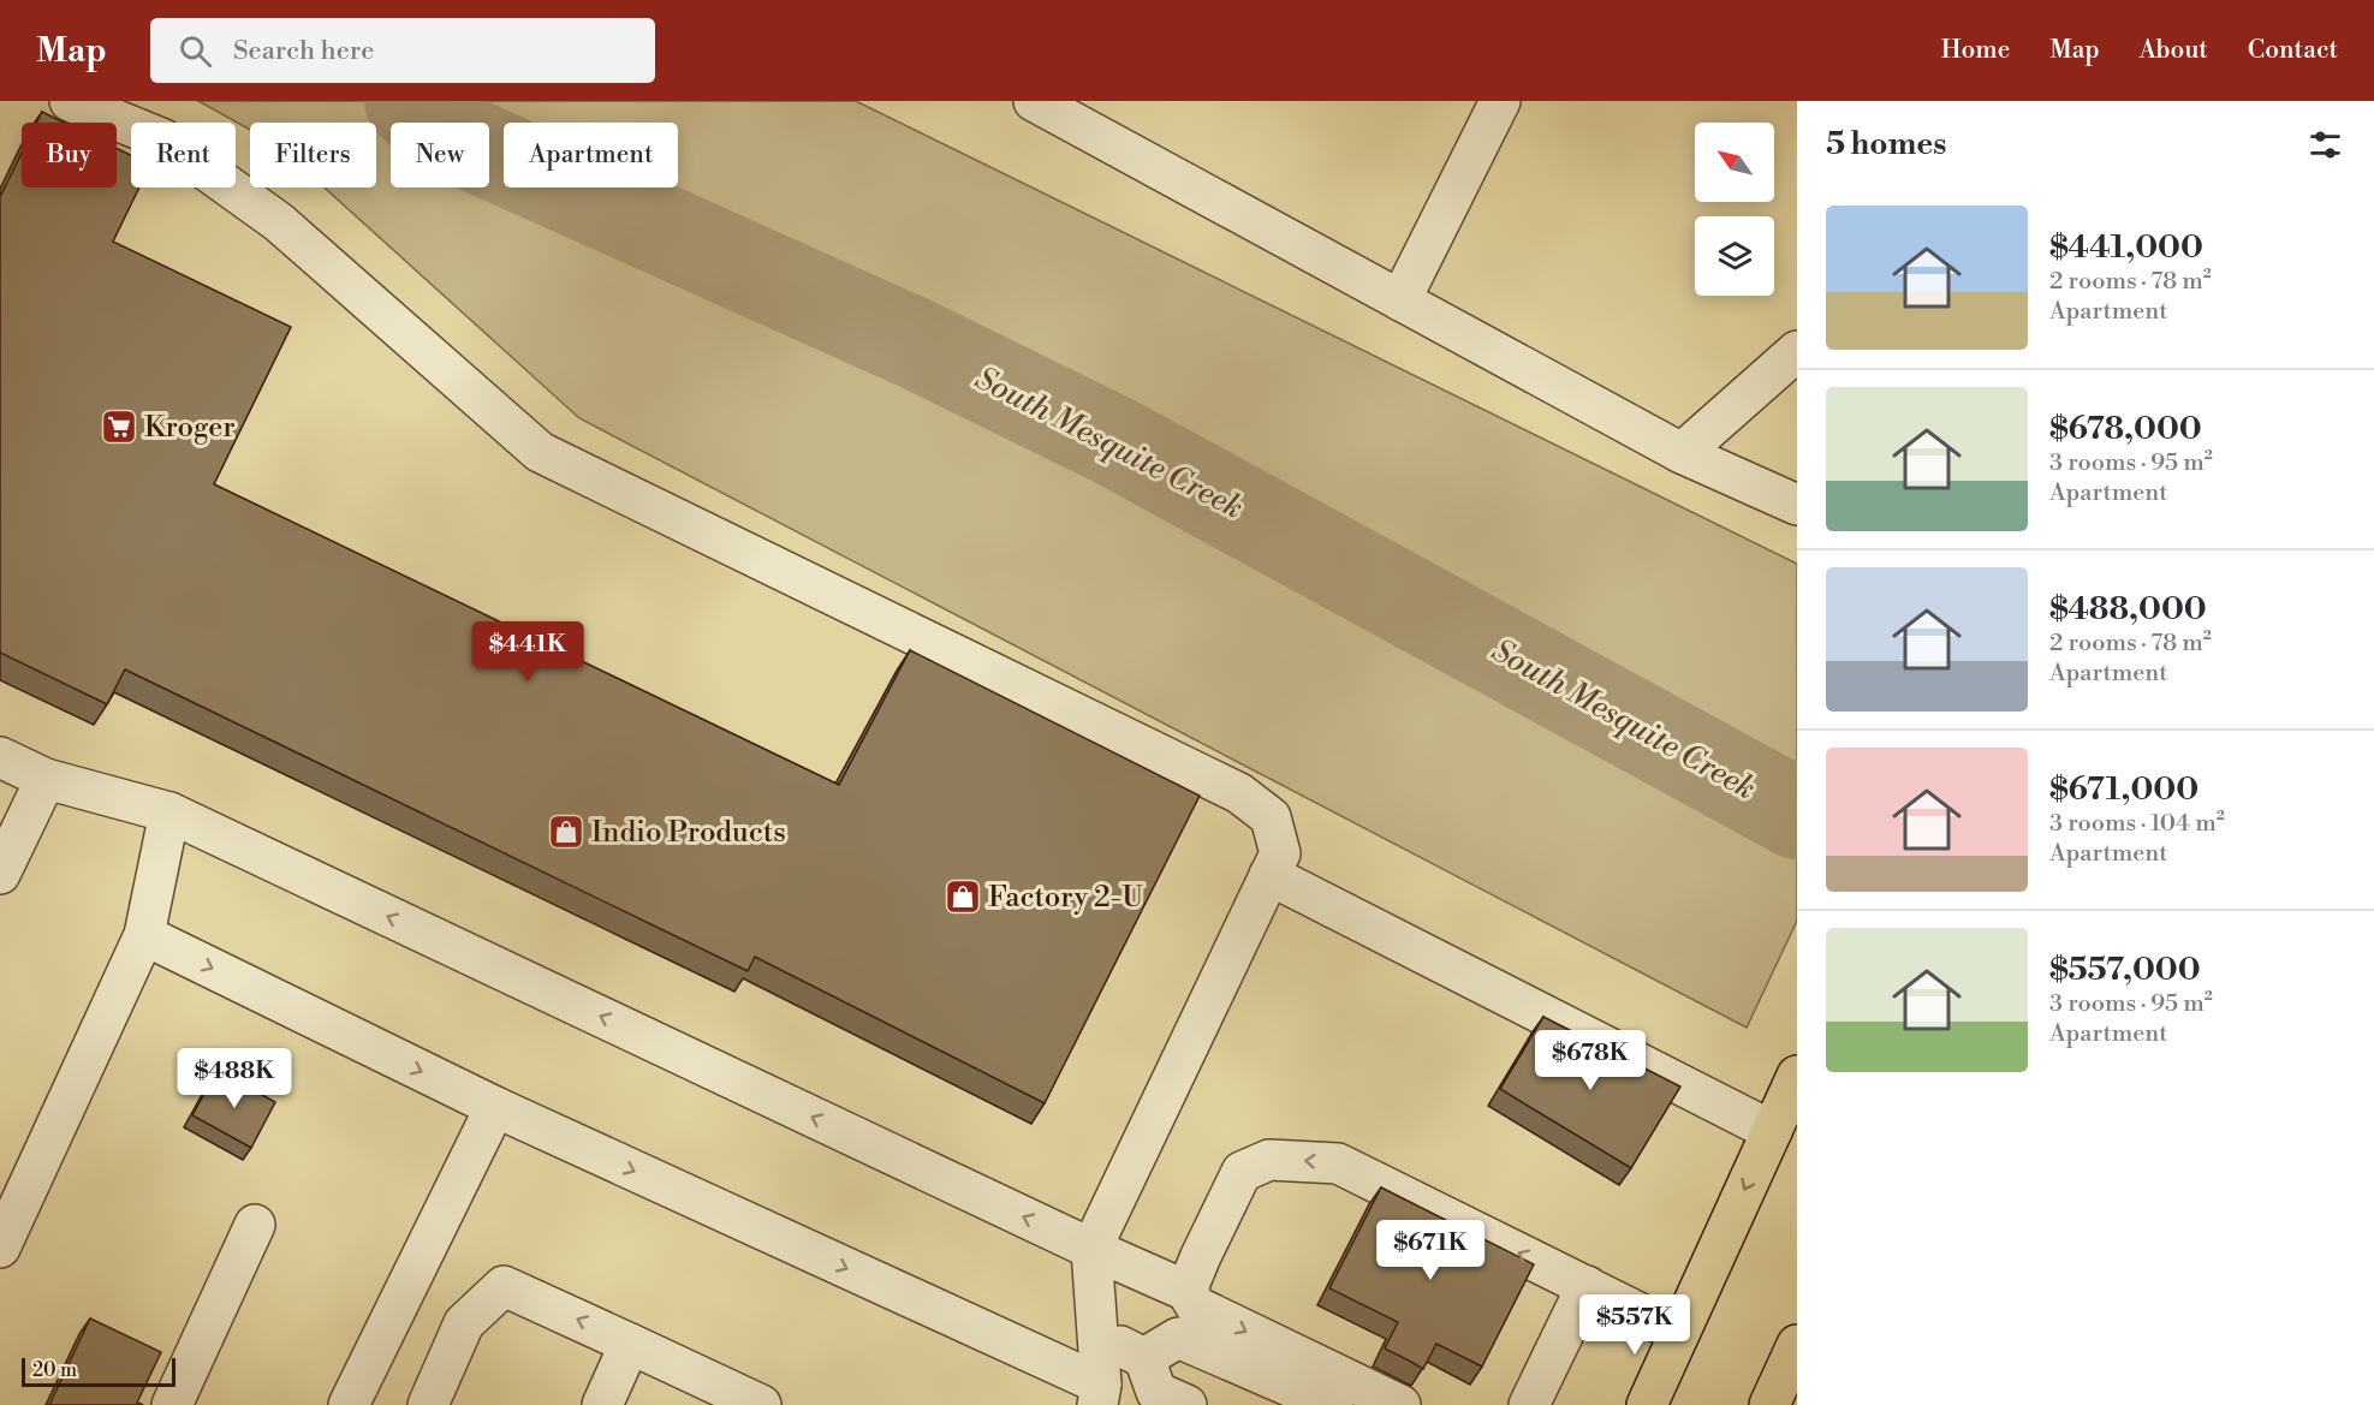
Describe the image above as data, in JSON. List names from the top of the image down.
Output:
{
  "water": ["South Mesquite Creek"],
  "places": {
    "supermarket": ["Kroger"],
    "shop": ["Indio Products", "Factory 2-U"]
  },
  "scale_bar": "20 m",
  "north": "top left",
  "page": {
    "header": "Map",
    "search": "Search here",
    "nav": [
      "Home",
      "Map",
      "About",
      "Contact"
    ],
    "heading": "5 homes",
    "chip": [
      "Buy",
      "Rent",
      "Filters",
      "New",
      "Apartment"
    ],
    "list": [
      {
        "name": "$441,000",
        "note": "2 rooms · 78 m² · Apartment"
      },
      {
        "name": "$678,000",
        "note": "3 rooms · 95 m² · Apartment"
      },
      {
        "name": "$488,000",
        "note": "2 rooms · 78 m² · Apartment"
      },
      {
        "name": "$671,000",
        "note": "3 rooms · 104 m² · Apartment"
      },
      {
        "name": "$557,000",
        "note": "3 rooms · 95 m² · Apartment"
      }
    ],
    "price": [
      "$441K",
      "$678K",
      "$488K",
      "$671K",
      "$557K"
    ],
    "scale": "20 m"
  }
}
